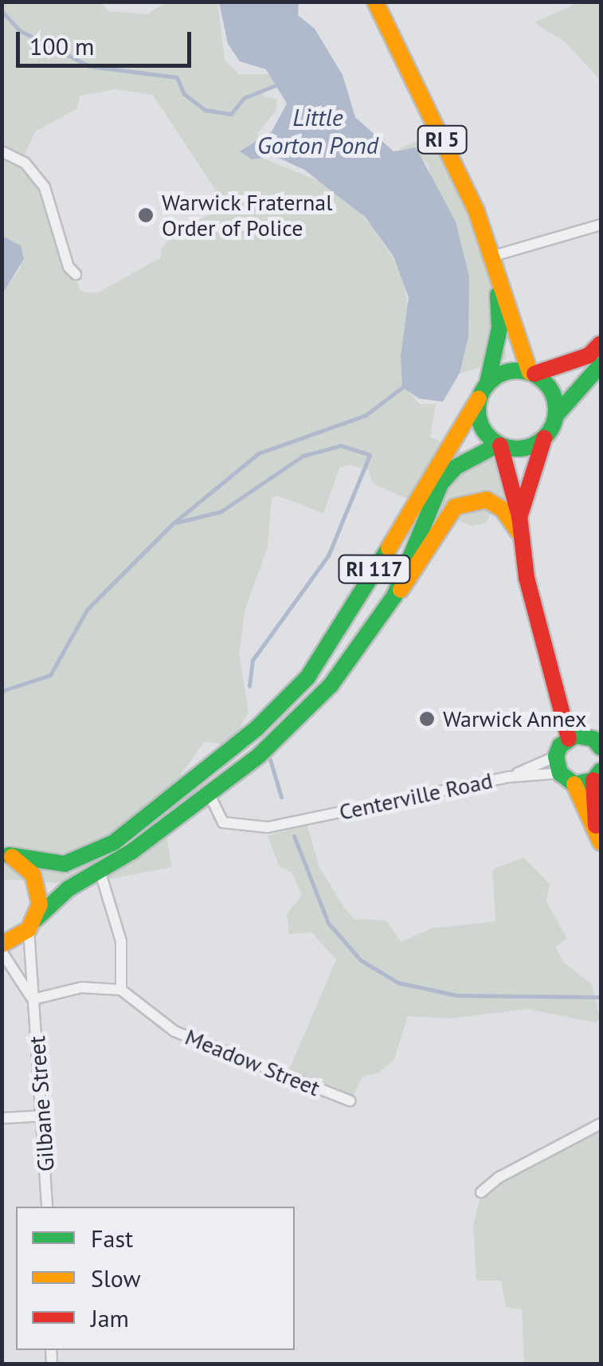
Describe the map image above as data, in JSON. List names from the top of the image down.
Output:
{
  "streets": {
    "main road": ["RI 5", "RI 117"],
    "street": ["Centerville Road", "Meadow Street", "Gilbane Street"]
  },
  "crossings": [
    ["RI 5", "RI 117"],
    ["RI 117", "Centerville Road"],
    ["RI 117", "Gilbane Street"]
  ],
  "water": ["Little Gorton Pond"],
  "places": ["Warwick Fraternal Order of Police", "Warwick Annex"],
  "legend": ["Fast", "Slow", "Jam"],
  "scale_bar": "100 m"
}
